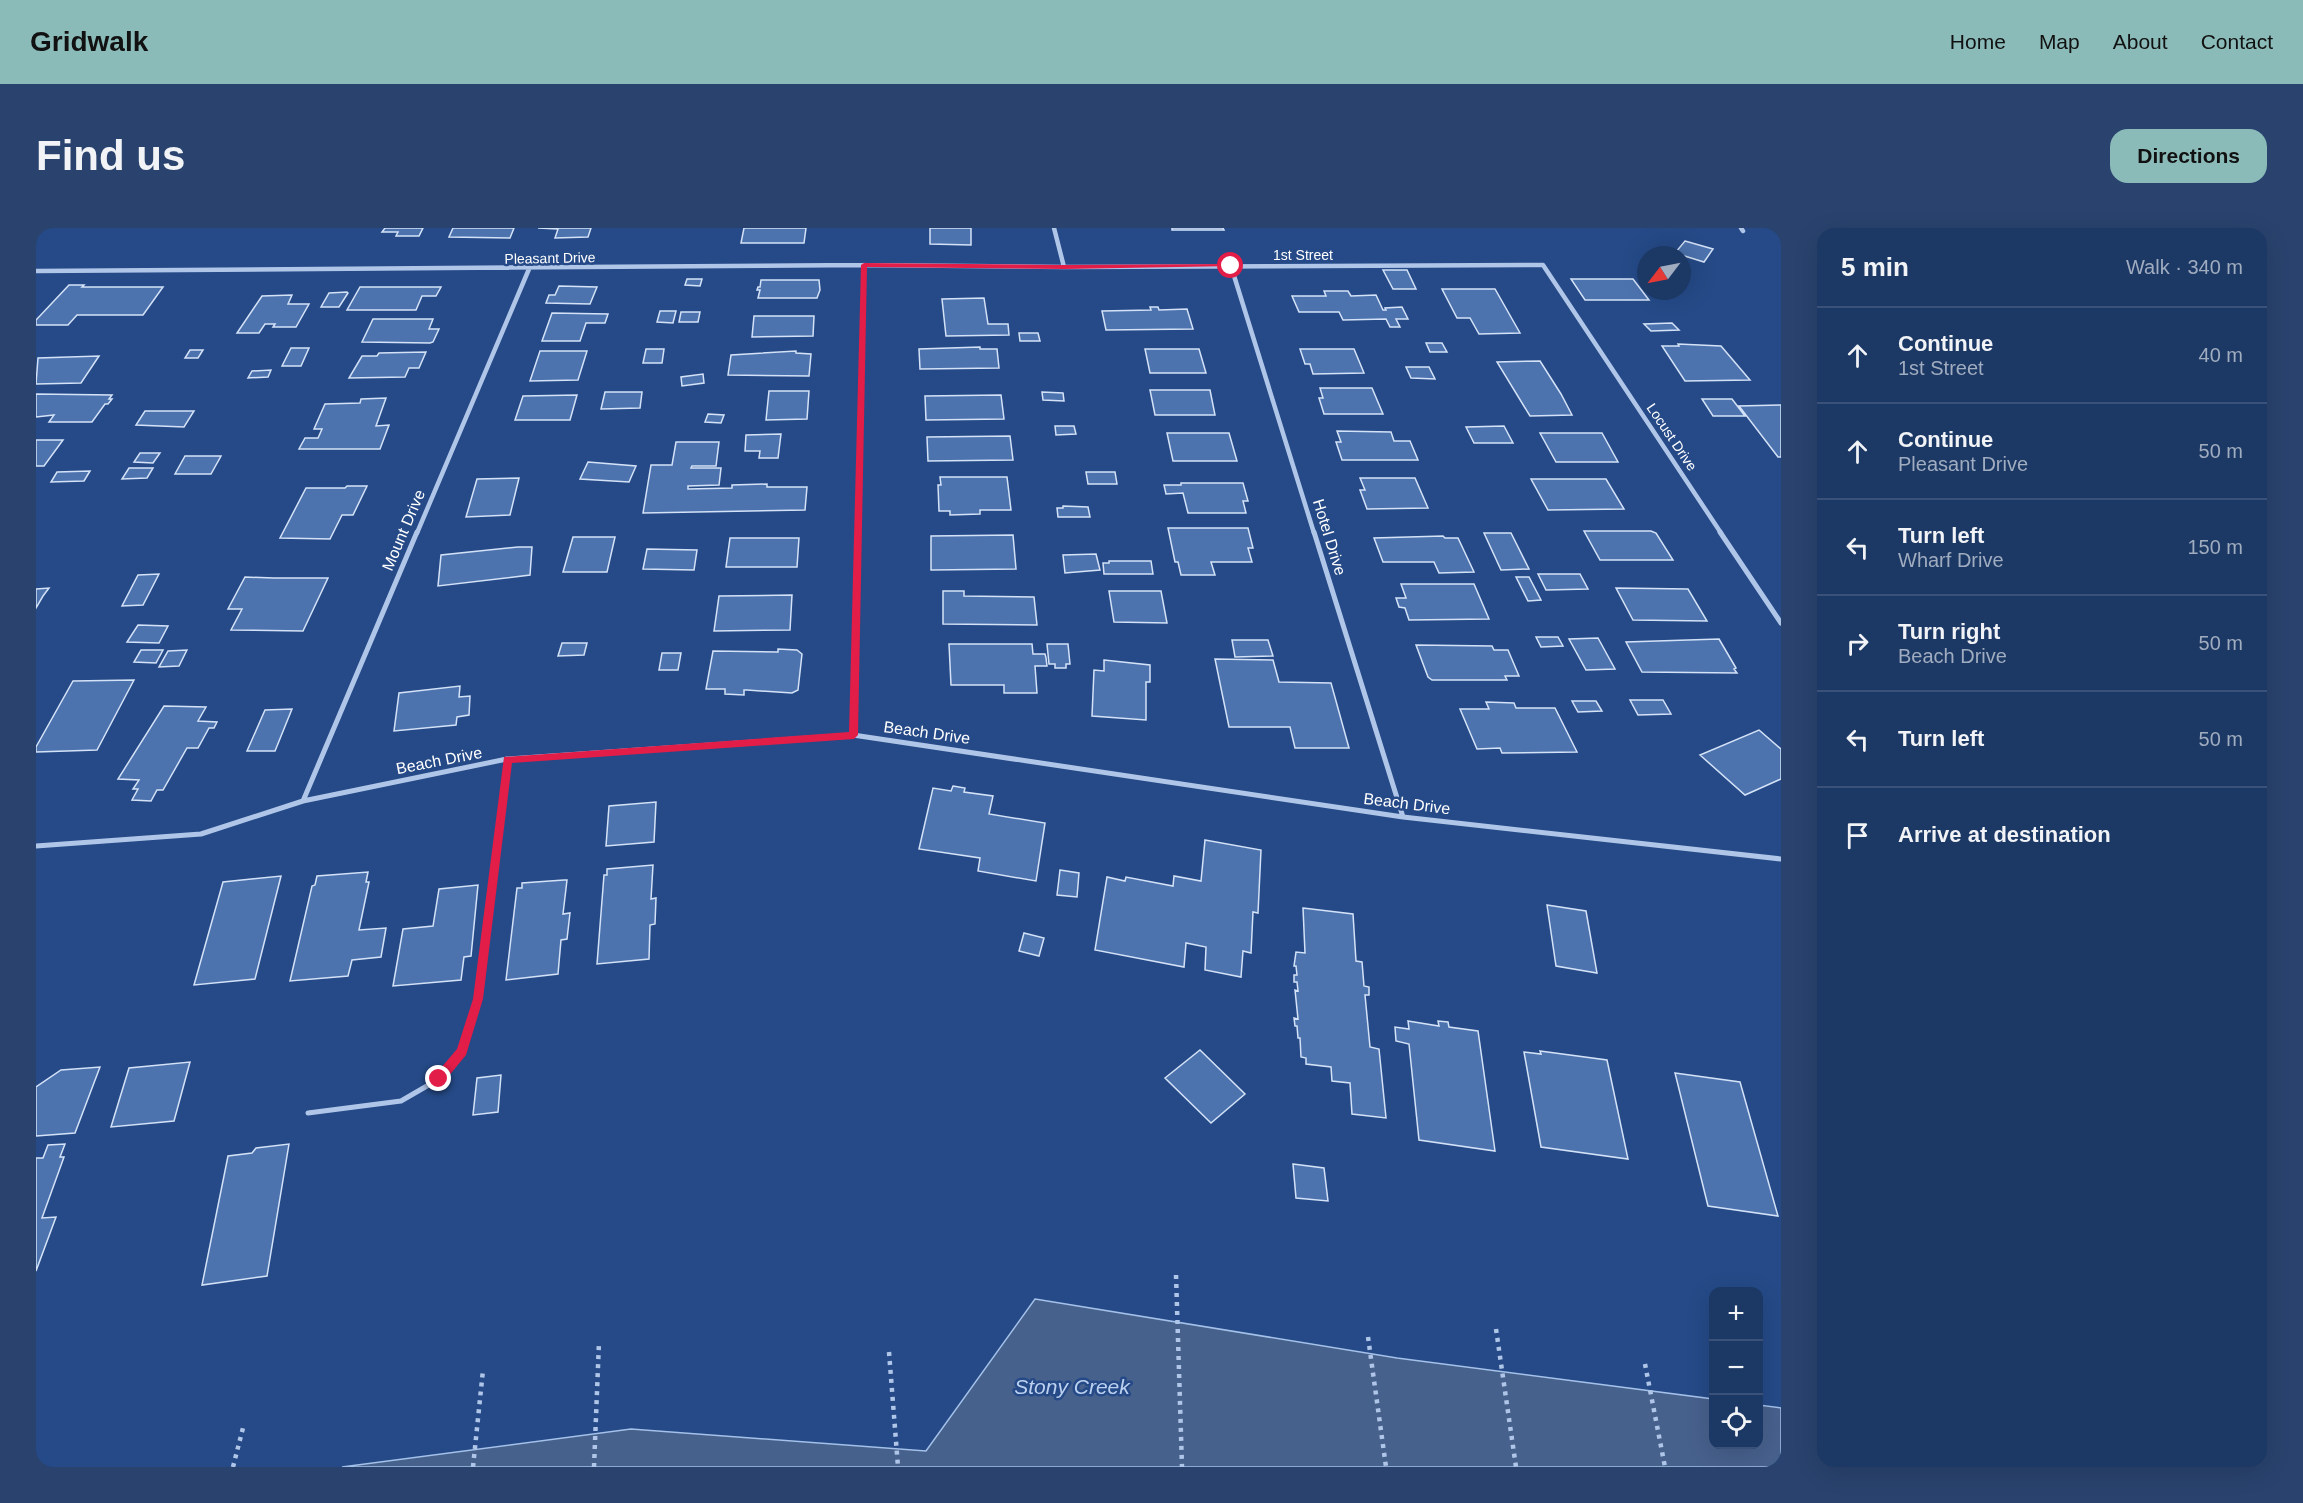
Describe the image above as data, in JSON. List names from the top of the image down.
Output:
{
  "streets": {
    "street": [
      "1st Street",
      "Pleasant Drive",
      "Locust Drive",
      "Mount Drive",
      "Hotel Drive",
      "Beach Drive"
    ]
  },
  "crossings": [
    ["1st Street", "Pleasant Drive"],
    ["1st Street", "Locust Drive"],
    ["1st Street", "Hotel Drive"],
    ["Pleasant Drive", "Mount Drive"],
    ["Mount Drive", "Beach Drive"],
    ["Hotel Drive", "Beach Drive"]
  ],
  "water": ["Stony Creek"],
  "north": "bottom left",
  "page": {
    "header": "Gridwalk",
    "nav": [
      "Home",
      "Map",
      "About",
      "Contact"
    ],
    "buttons": "Directions",
    "title": "Find us",
    "heading": ["5 min", "Walk · 340 m"],
    "list": [
      ["Continue", "1st Street", "40 m"],
      ["Continue", "Pleasant Drive", "50 m"],
      ["Turn left", "Wharf Drive", "150 m"],
      ["Turn right", "Beach Drive", "50 m"],
      ["Turn left", "50 m"],
      "Arrive at destination"
    ],
    "map_buttons": ["+", "−"]
  }
}
